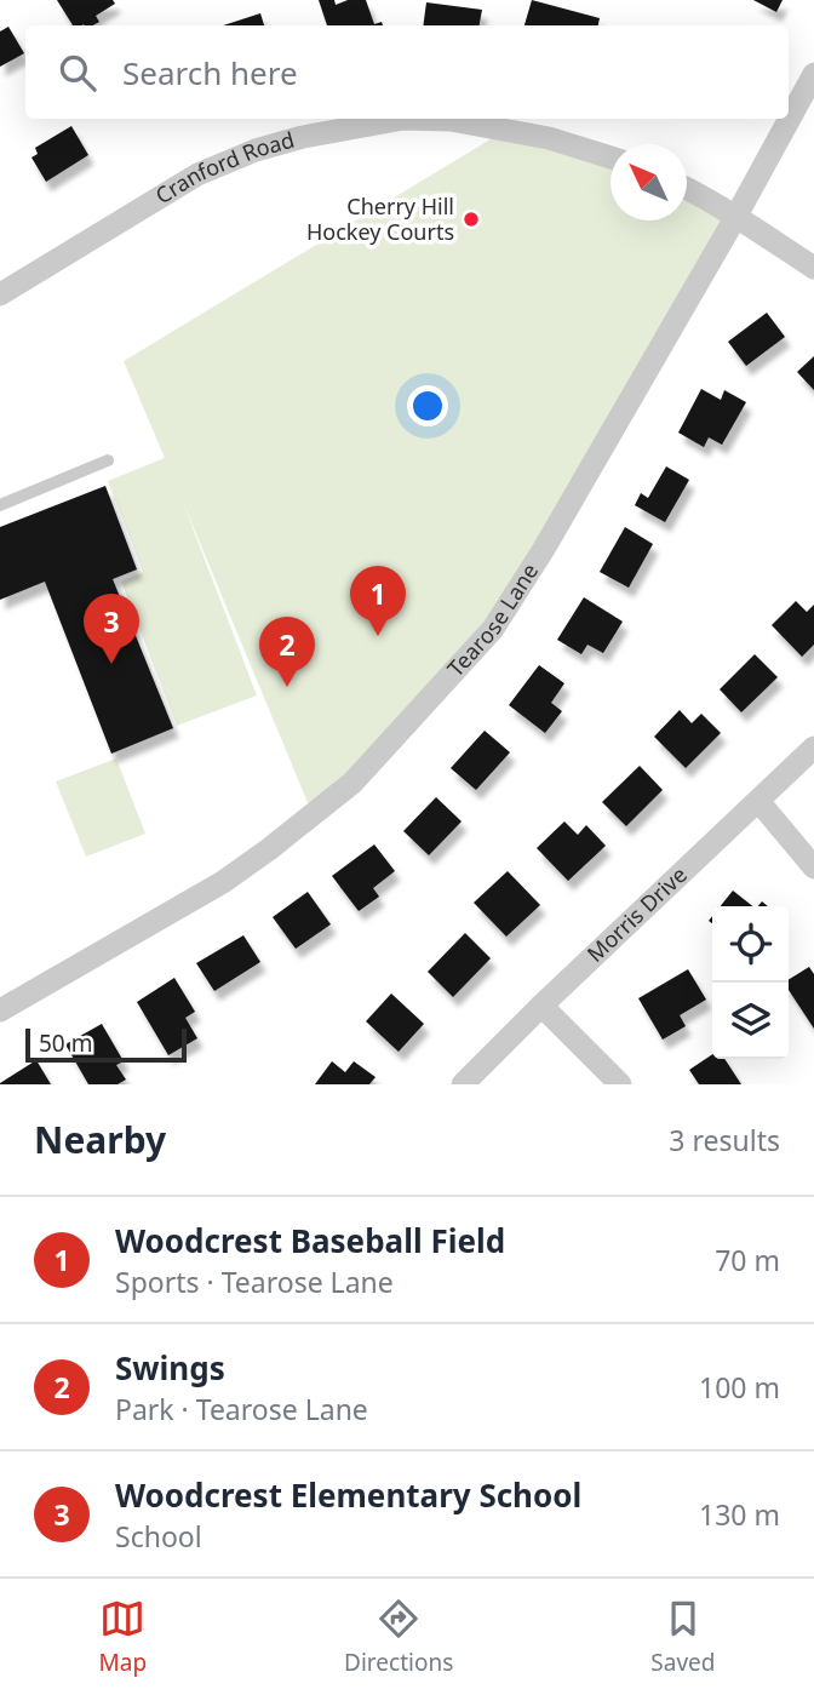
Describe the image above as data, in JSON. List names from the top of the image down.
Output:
{
  "streets": {
    "street": ["Cranford Road", "Tearose Lane", "Morris Drive"]
  },
  "places": ["Cherry Hill Hockey Courts"],
  "scale_bar": "50 m",
  "north": "top left",
  "page": {
    "search": "Search here",
    "pins": ["1", "3", "2"],
    "scale": "50 m",
    "heading": ["Nearby", "3 results"],
    "list": [
      {
        "mark": "1",
        "name": "Woodcrest Baseball Field",
        "note": "Sports · Tearose Lane",
        "value": "70 m"
      },
      {
        "mark": "2",
        "name": "Swings",
        "note": "Park · Tearose Lane",
        "value": "100 m"
      },
      {
        "mark": "3",
        "name": "Woodcrest Elementary School",
        "note": "School",
        "value": "130 m"
      }
    ],
    "nav": ["Map", "Directions", "Saved"]
  }
}
